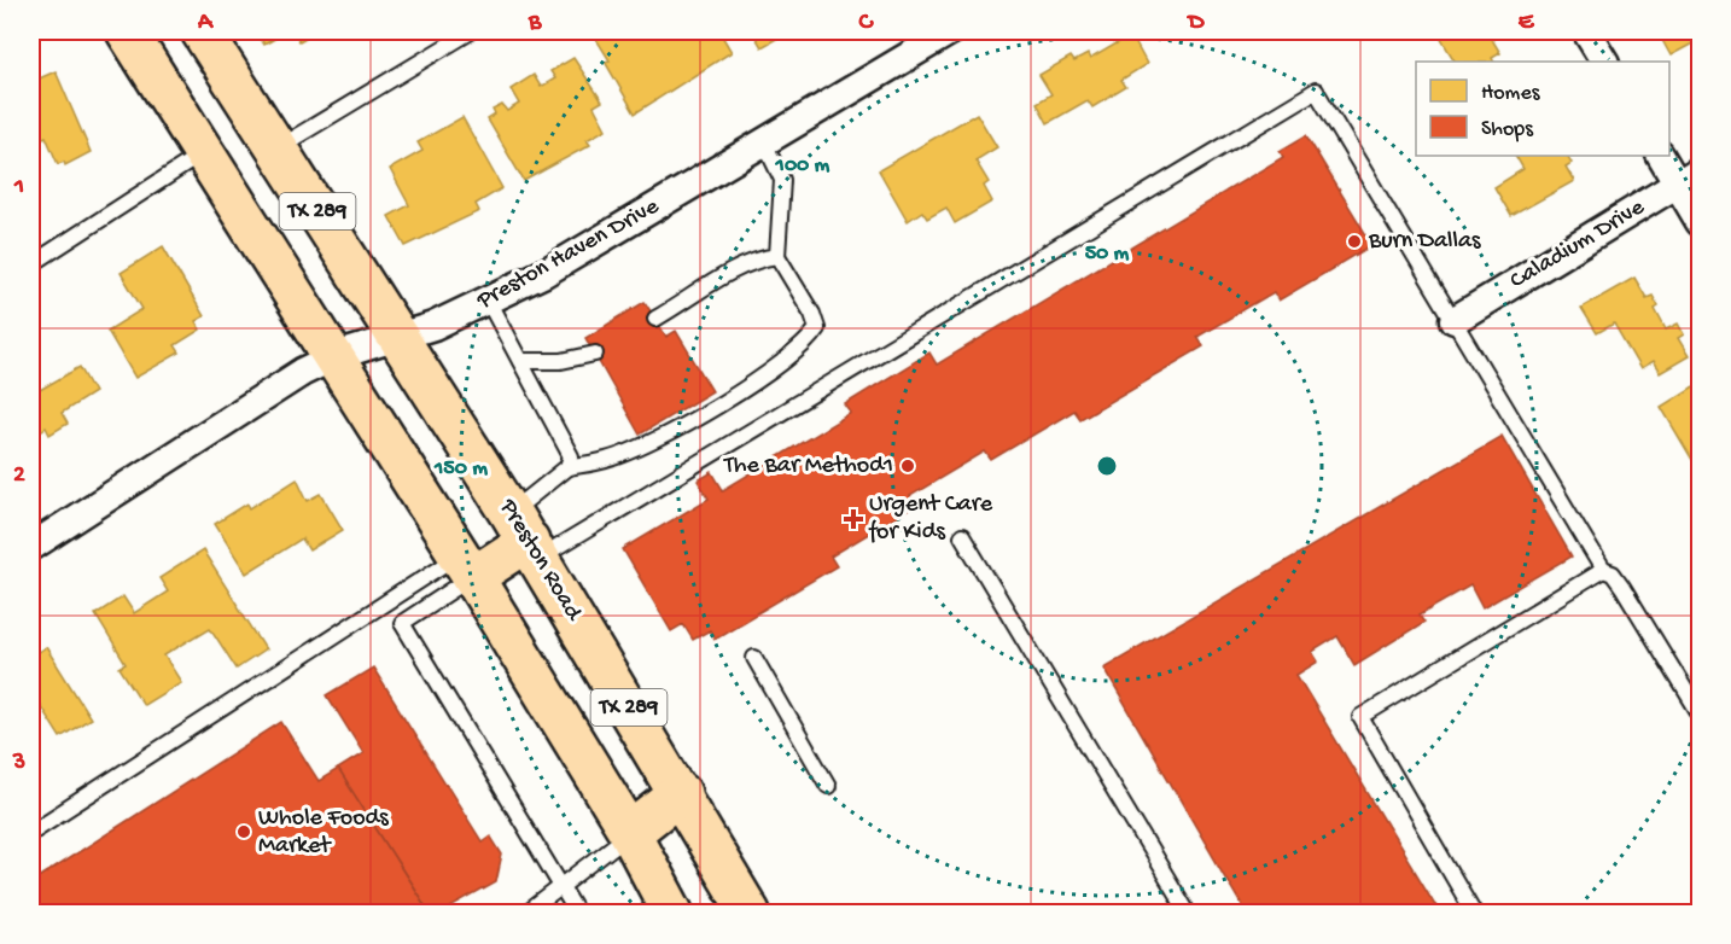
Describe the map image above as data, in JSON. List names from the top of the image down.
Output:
{
  "streets": {
    "main road": ["TX 289", "Preston Road"],
    "street": ["Caladium Drive", "Preston Haven Drive"]
  },
  "crossings": [
    ["TX 289", "Preston Haven Drive"],
    ["Preston Haven Drive", "Preston Road"]
  ],
  "places": {
    "other": ["Burn Dallas", "The Bar Method1", "Whole Foods Market"],
    "health": ["Urgent Care for Kids"]
  },
  "legend": ["Homes", "Shops"],
  "grid": {
    "columns": [
      "A",
      "B",
      "C",
      "D",
      "E"
    ],
    "rows": ["1", "2", "3"]
  },
  "rings": ["100 m", "50 m", "150 m"]
}
